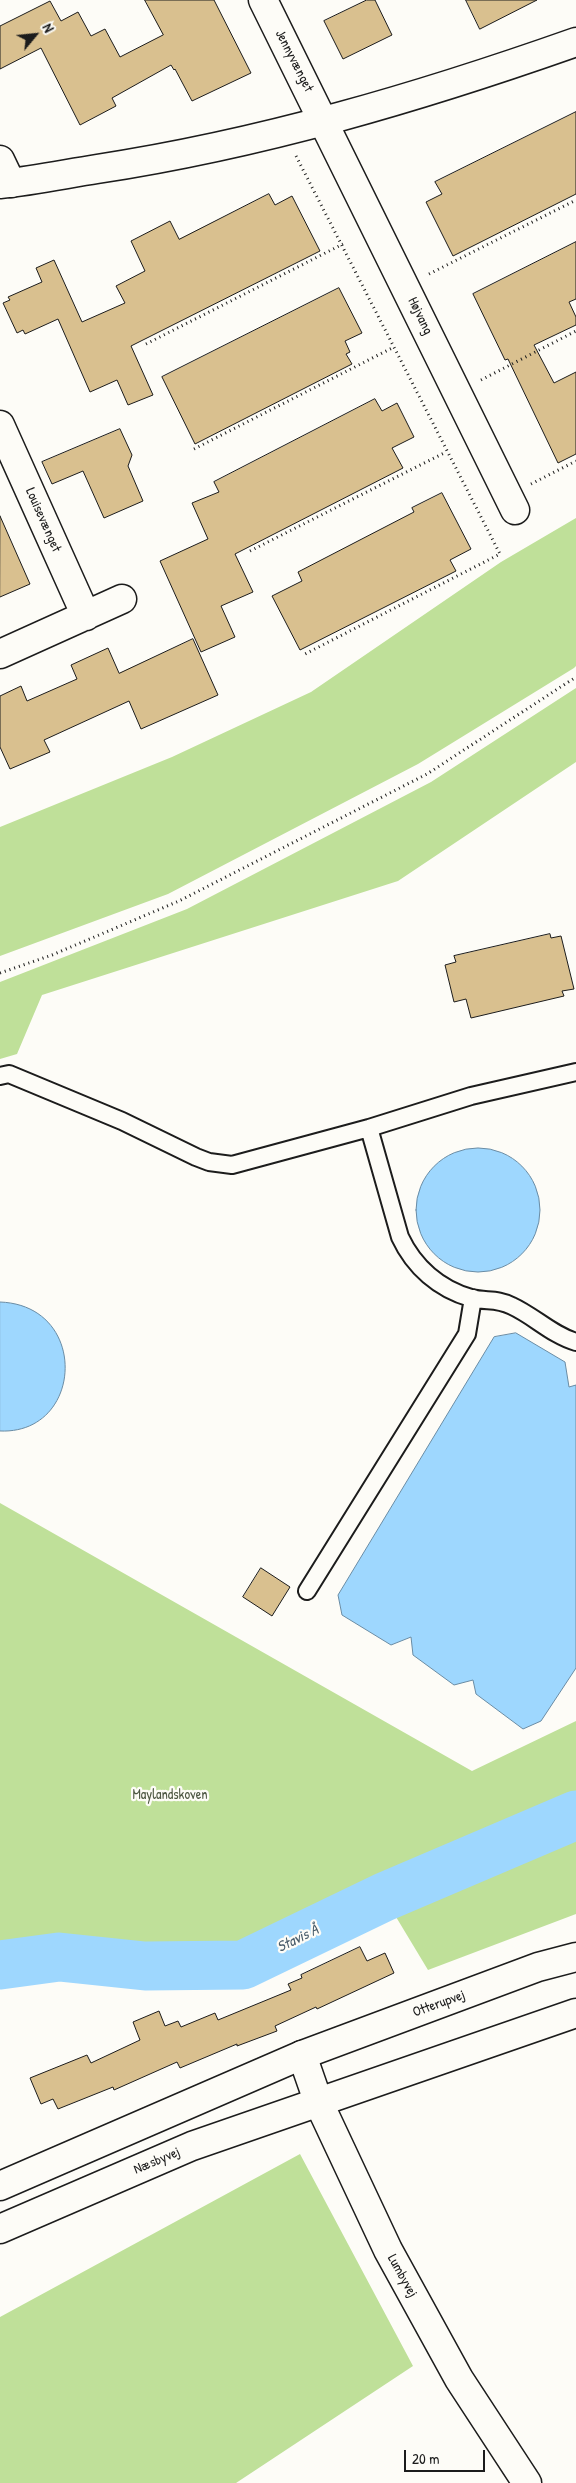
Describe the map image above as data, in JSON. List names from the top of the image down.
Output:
{
  "streets": {
    "street": [
      "Jennyvænget",
      "Højvang",
      "Louisevænget",
      "Otterupvej",
      "Næsbyvej",
      "Lumbyvej"
    ]
  },
  "crossings": [
    ["Jennyvænget", "Højvang"],
    ["Otterupvej", "Lumbyvej"],
    ["Næsbyvej", "Lumbyvej"]
  ],
  "water": ["Stavis Å"],
  "parks": ["Maylandskoven"],
  "scale_bar": "20 m",
  "north": "top right"
}
